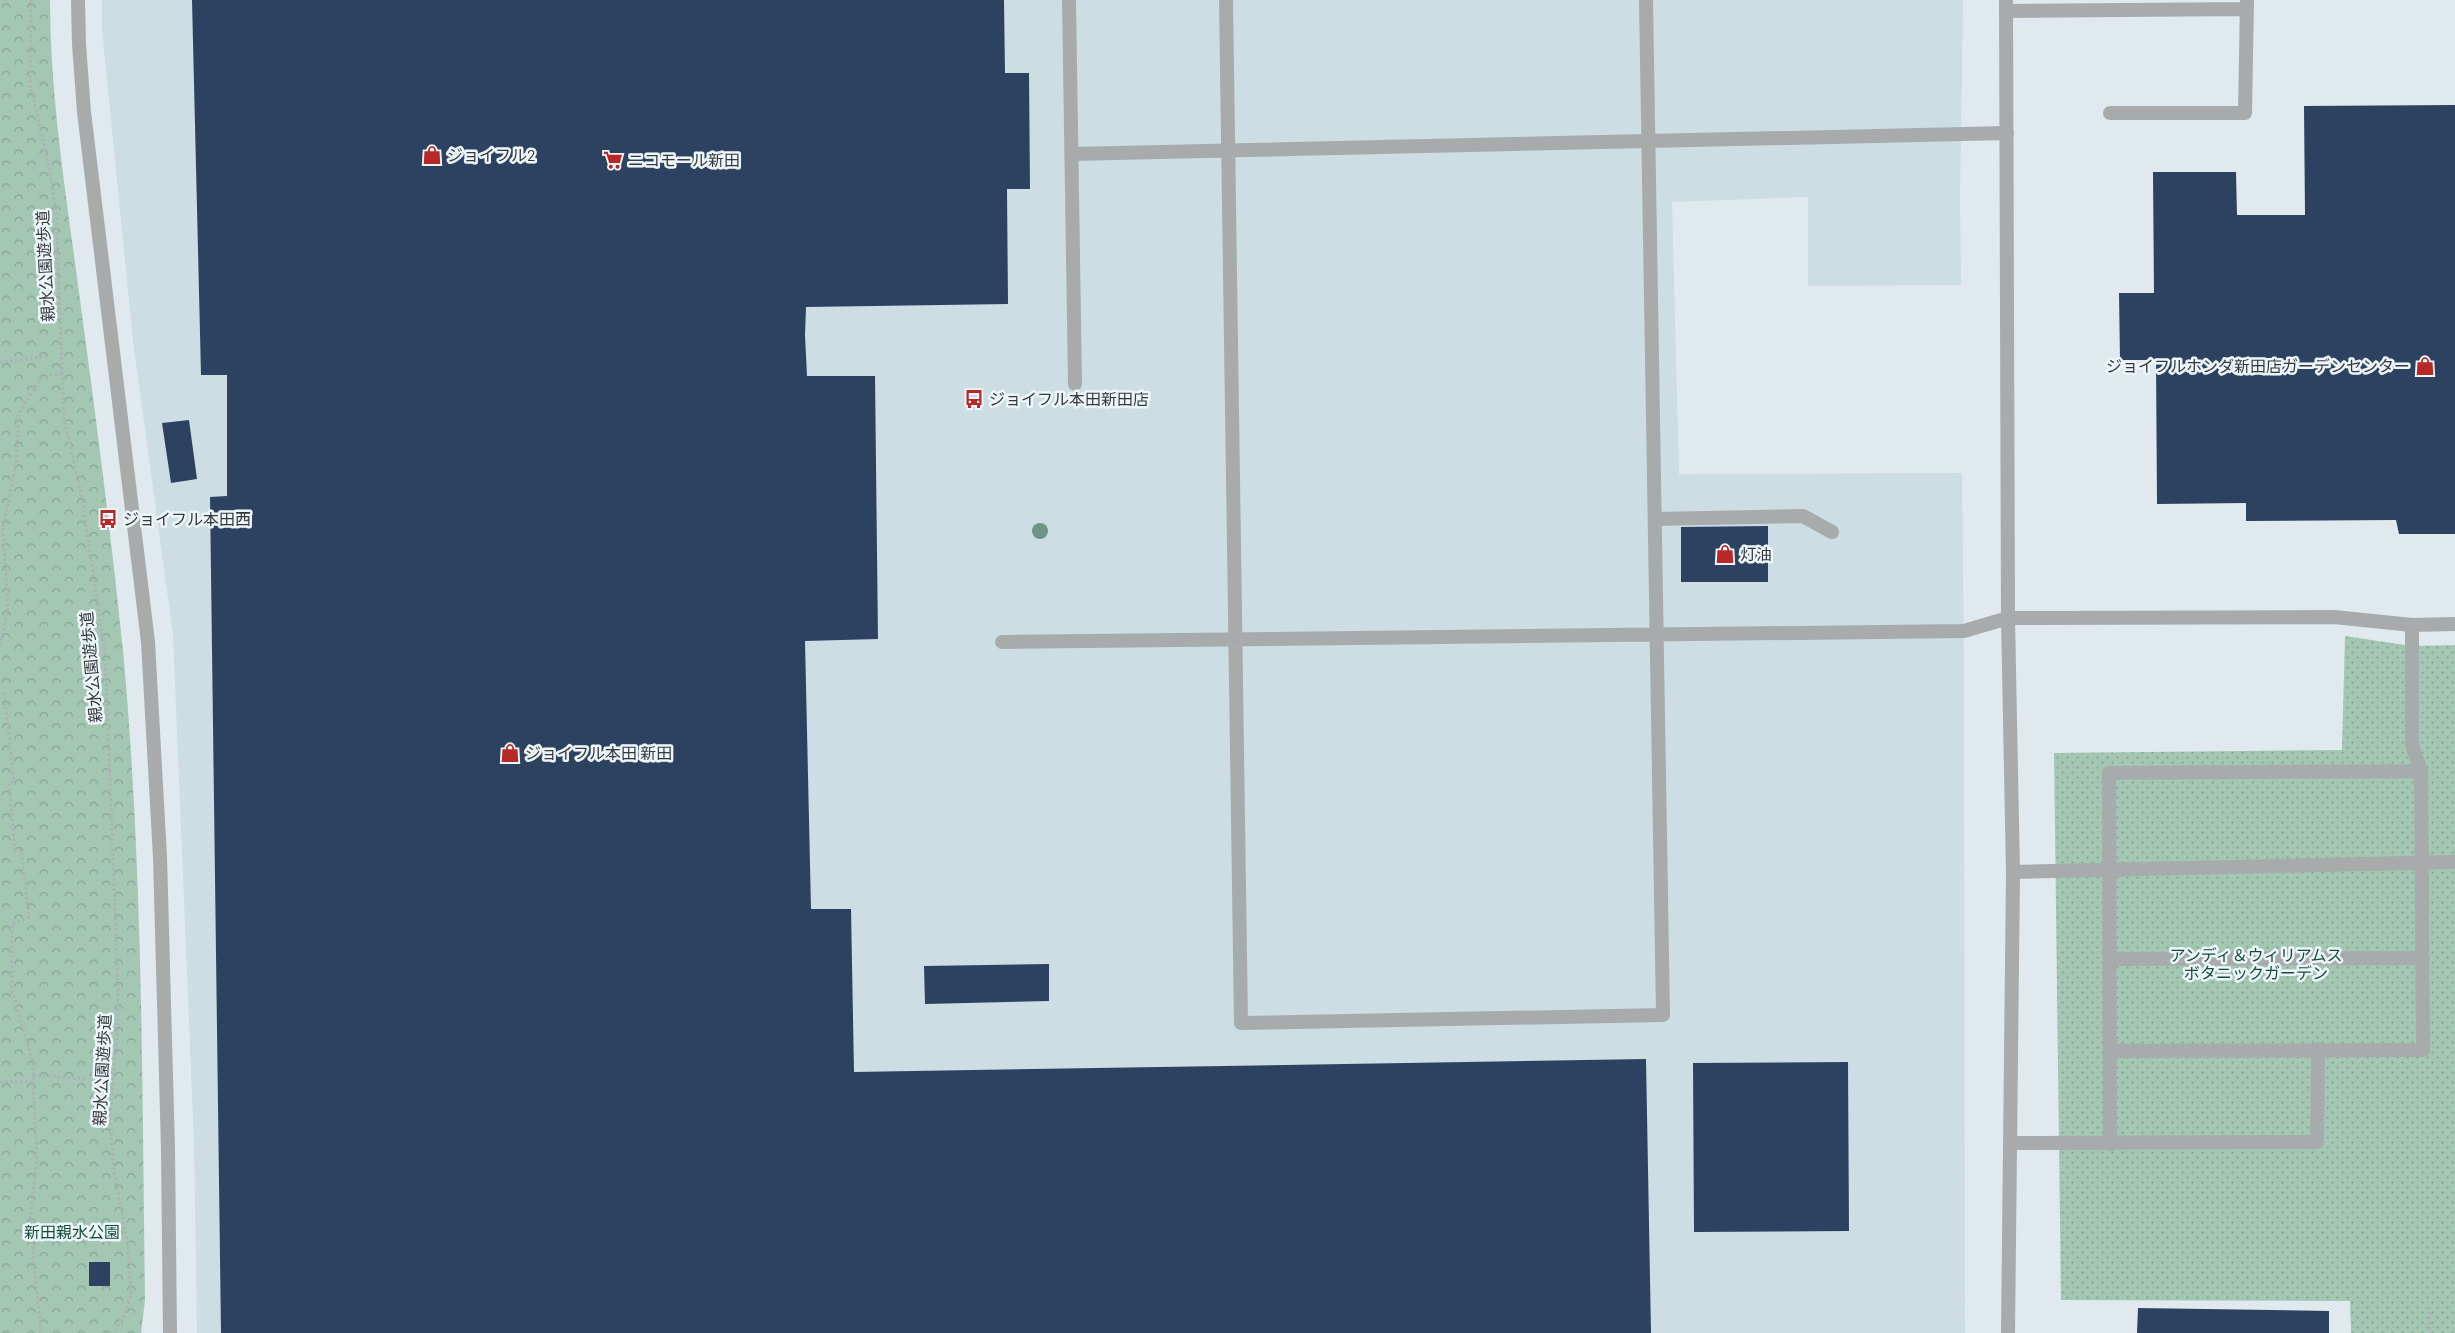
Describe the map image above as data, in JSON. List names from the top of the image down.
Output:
{
  "streets": {
    "path": ["親水公園遊歩道"]
  },
  "parks": ["アンディ＆ウィリアムス ボタニックガーデン", "新田親水公園"],
  "places": {
    "shop": [
      "ジョイフル2",
      "ジョイフルホンダ新田店ガーデンセンター",
      "灯油",
      "ジョイフル本田 新田"
    ],
    "supermarket": ["ニコモール新田"],
    "bus stop": ["ジョイフル本田新田店", "ジョイフル本田西"]
  }
}
